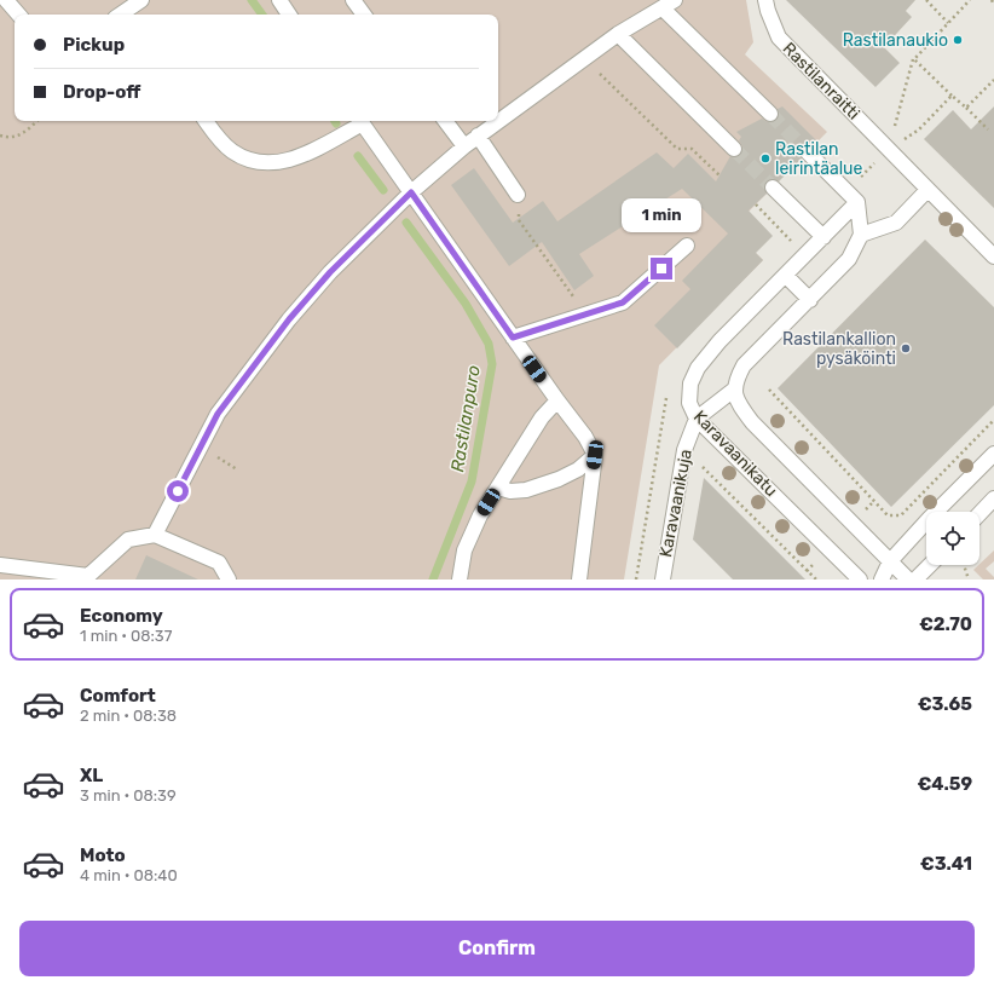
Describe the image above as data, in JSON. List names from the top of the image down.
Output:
{
  "streets": {
    "street": ["Rastilanraitti", "Karavaanikatu", "Karavaanikuja"]
  },
  "crossings": [
    ["Karavaanikatu", "Karavaanikuja"]
  ],
  "water": ["Rastilanpuro"],
  "places": ["Rastilanaukio", "Rastilan leirintäalue", "Rastilankallion pysäköinti"],
  "page": {
    "banner": ["Pickup", "Drop-off"],
    "bubble": "1 min",
    "list": [
      {
        "name": "Economy",
        "note": "1 min · 08:37",
        "value": "€2.70"
      },
      {
        "name": "Comfort",
        "note": "2 min · 08:38",
        "value": "€3.65"
      },
      {
        "name": "XL",
        "note": "3 min · 08:39",
        "value": "€4.59"
      },
      {
        "name": "Moto",
        "note": "4 min · 08:40",
        "value": "€3.41"
      }
    ],
    "buttons": "Confirm"
  }
}
